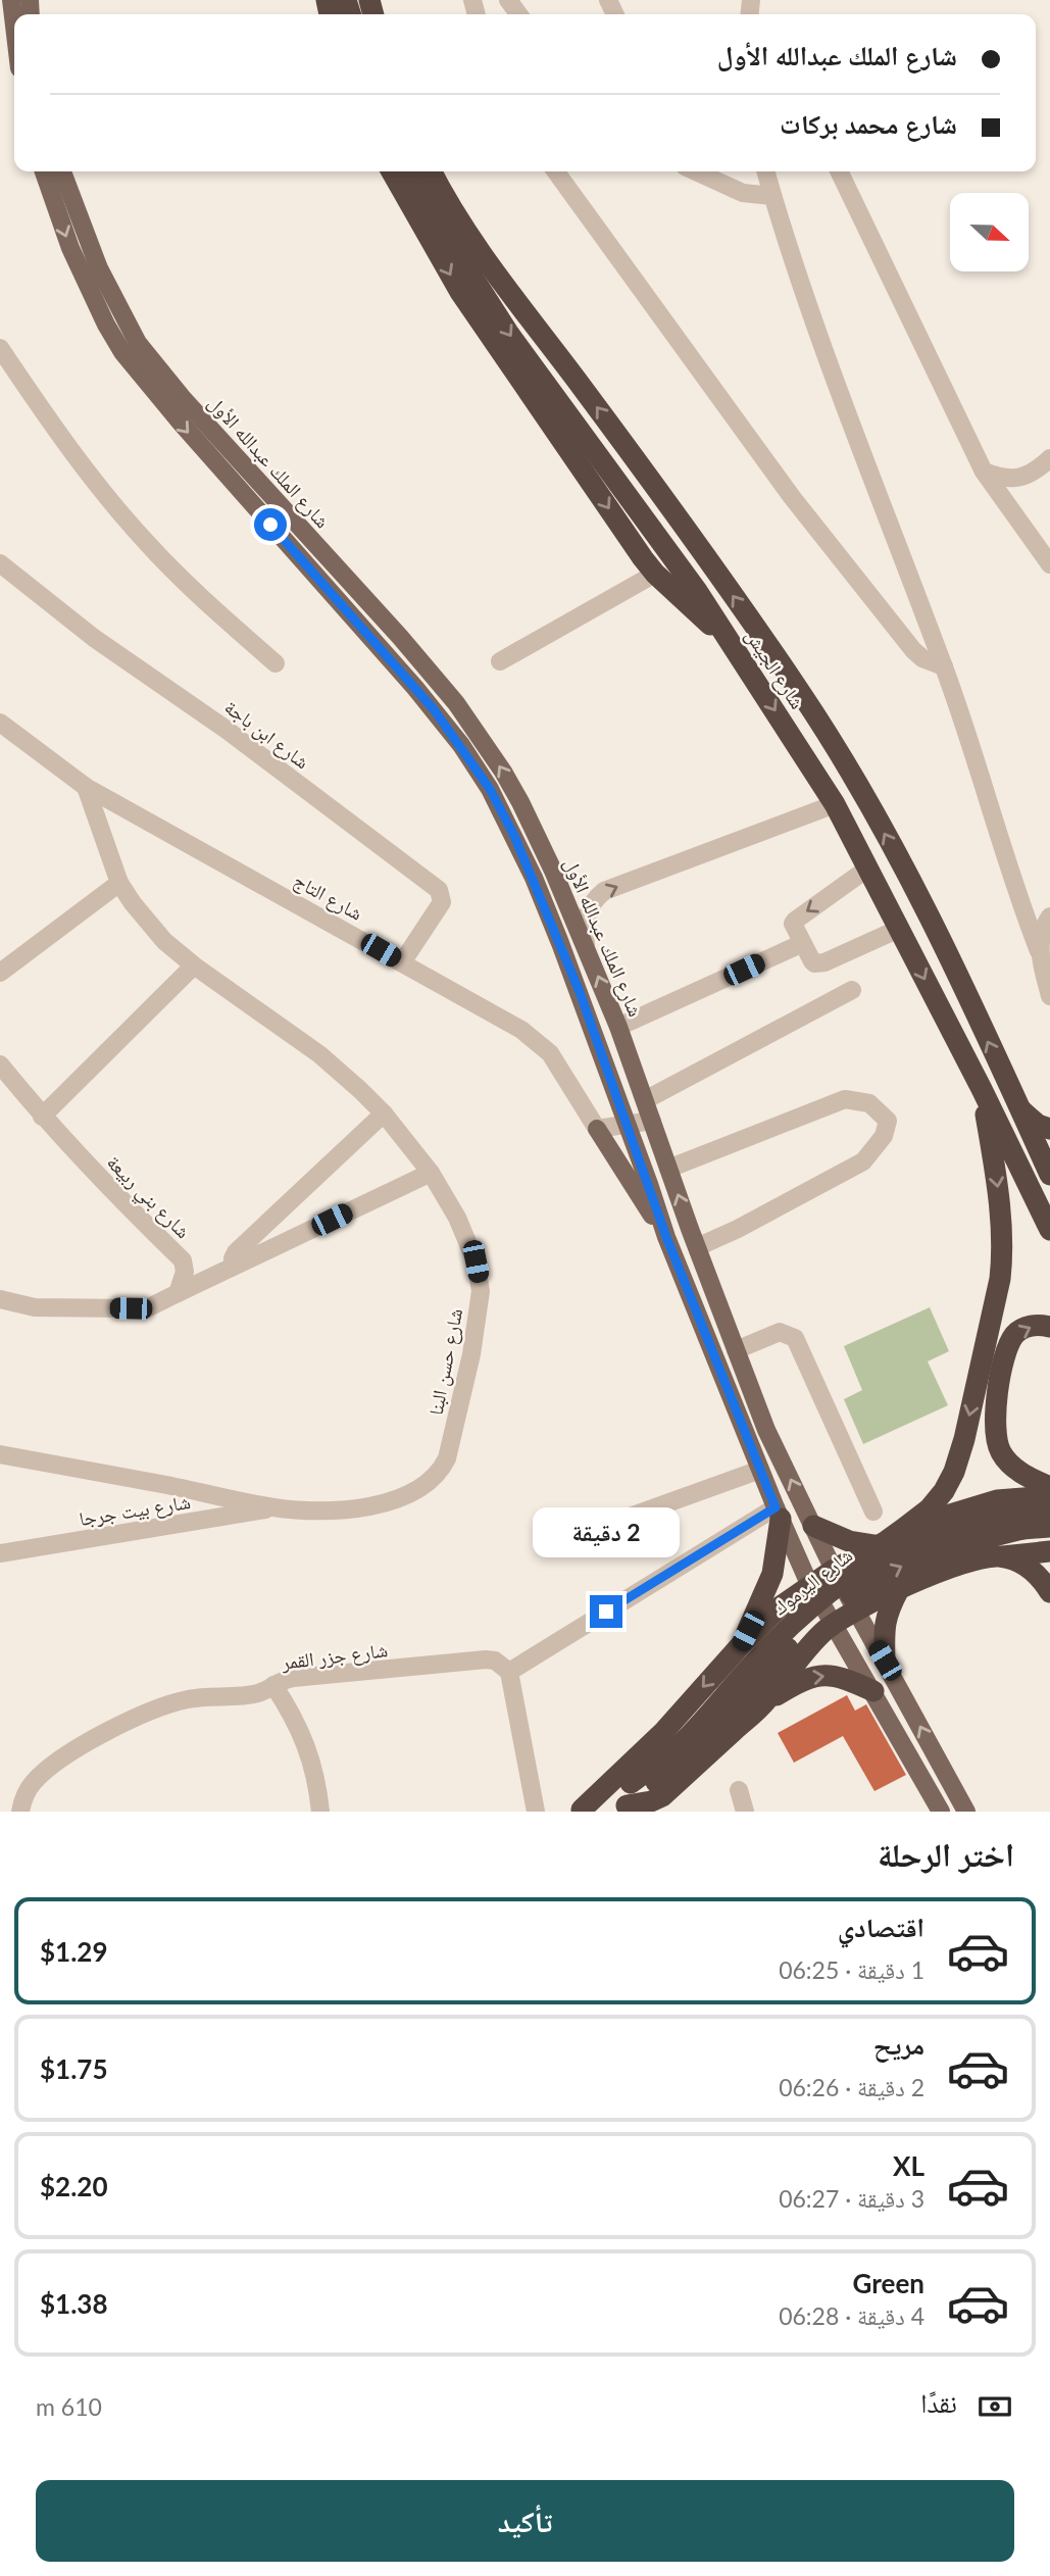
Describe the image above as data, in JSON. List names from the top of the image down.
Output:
{
  "streets": {
    "highway": ["شارع الجيش", "شارع اليرموك"],
    "main road": ["شارع الملك عبدالله الأول"],
    "street": [
      "شارع ابن باجة",
      "شارع التاج",
      "شارع بني ربيعة",
      "شارع حسن البنا",
      "شارع بيت جرجا",
      "شارع جزر القمر"
    ]
  },
  "crossings": [
    ["شارع ابن باجة", "شارع التاج"],
    ["شارع التاج", "شارع حسن البنا"],
    ["شارع حسن البنا", "شارع بيت جرجا"]
  ],
  "north": "right",
  "page": {
    "banner": ["شارع الملك عبدالله الأول", "شارع محمد بركات"],
    "bubble": "2 دقيقة",
    "heading": "اختر الرحلة",
    "list": [
      {
        "name": "اقتصادي",
        "note": "1 دقيقة · 06:25",
        "value": "$1.29"
      },
      {
        "name": "مريح",
        "note": "2 دقيقة · 06:26",
        "value": "$1.75"
      },
      {
        "name": "XL",
        "note": "3 دقيقة · 06:27",
        "value": "$2.20"
      },
      {
        "name": "Green",
        "note": "4 دقيقة · 06:28",
        "value": "$1.38"
      }
    ],
    "pay": ["نقدًا", "610 m"],
    "buttons": "تأكيد"
  }
}
